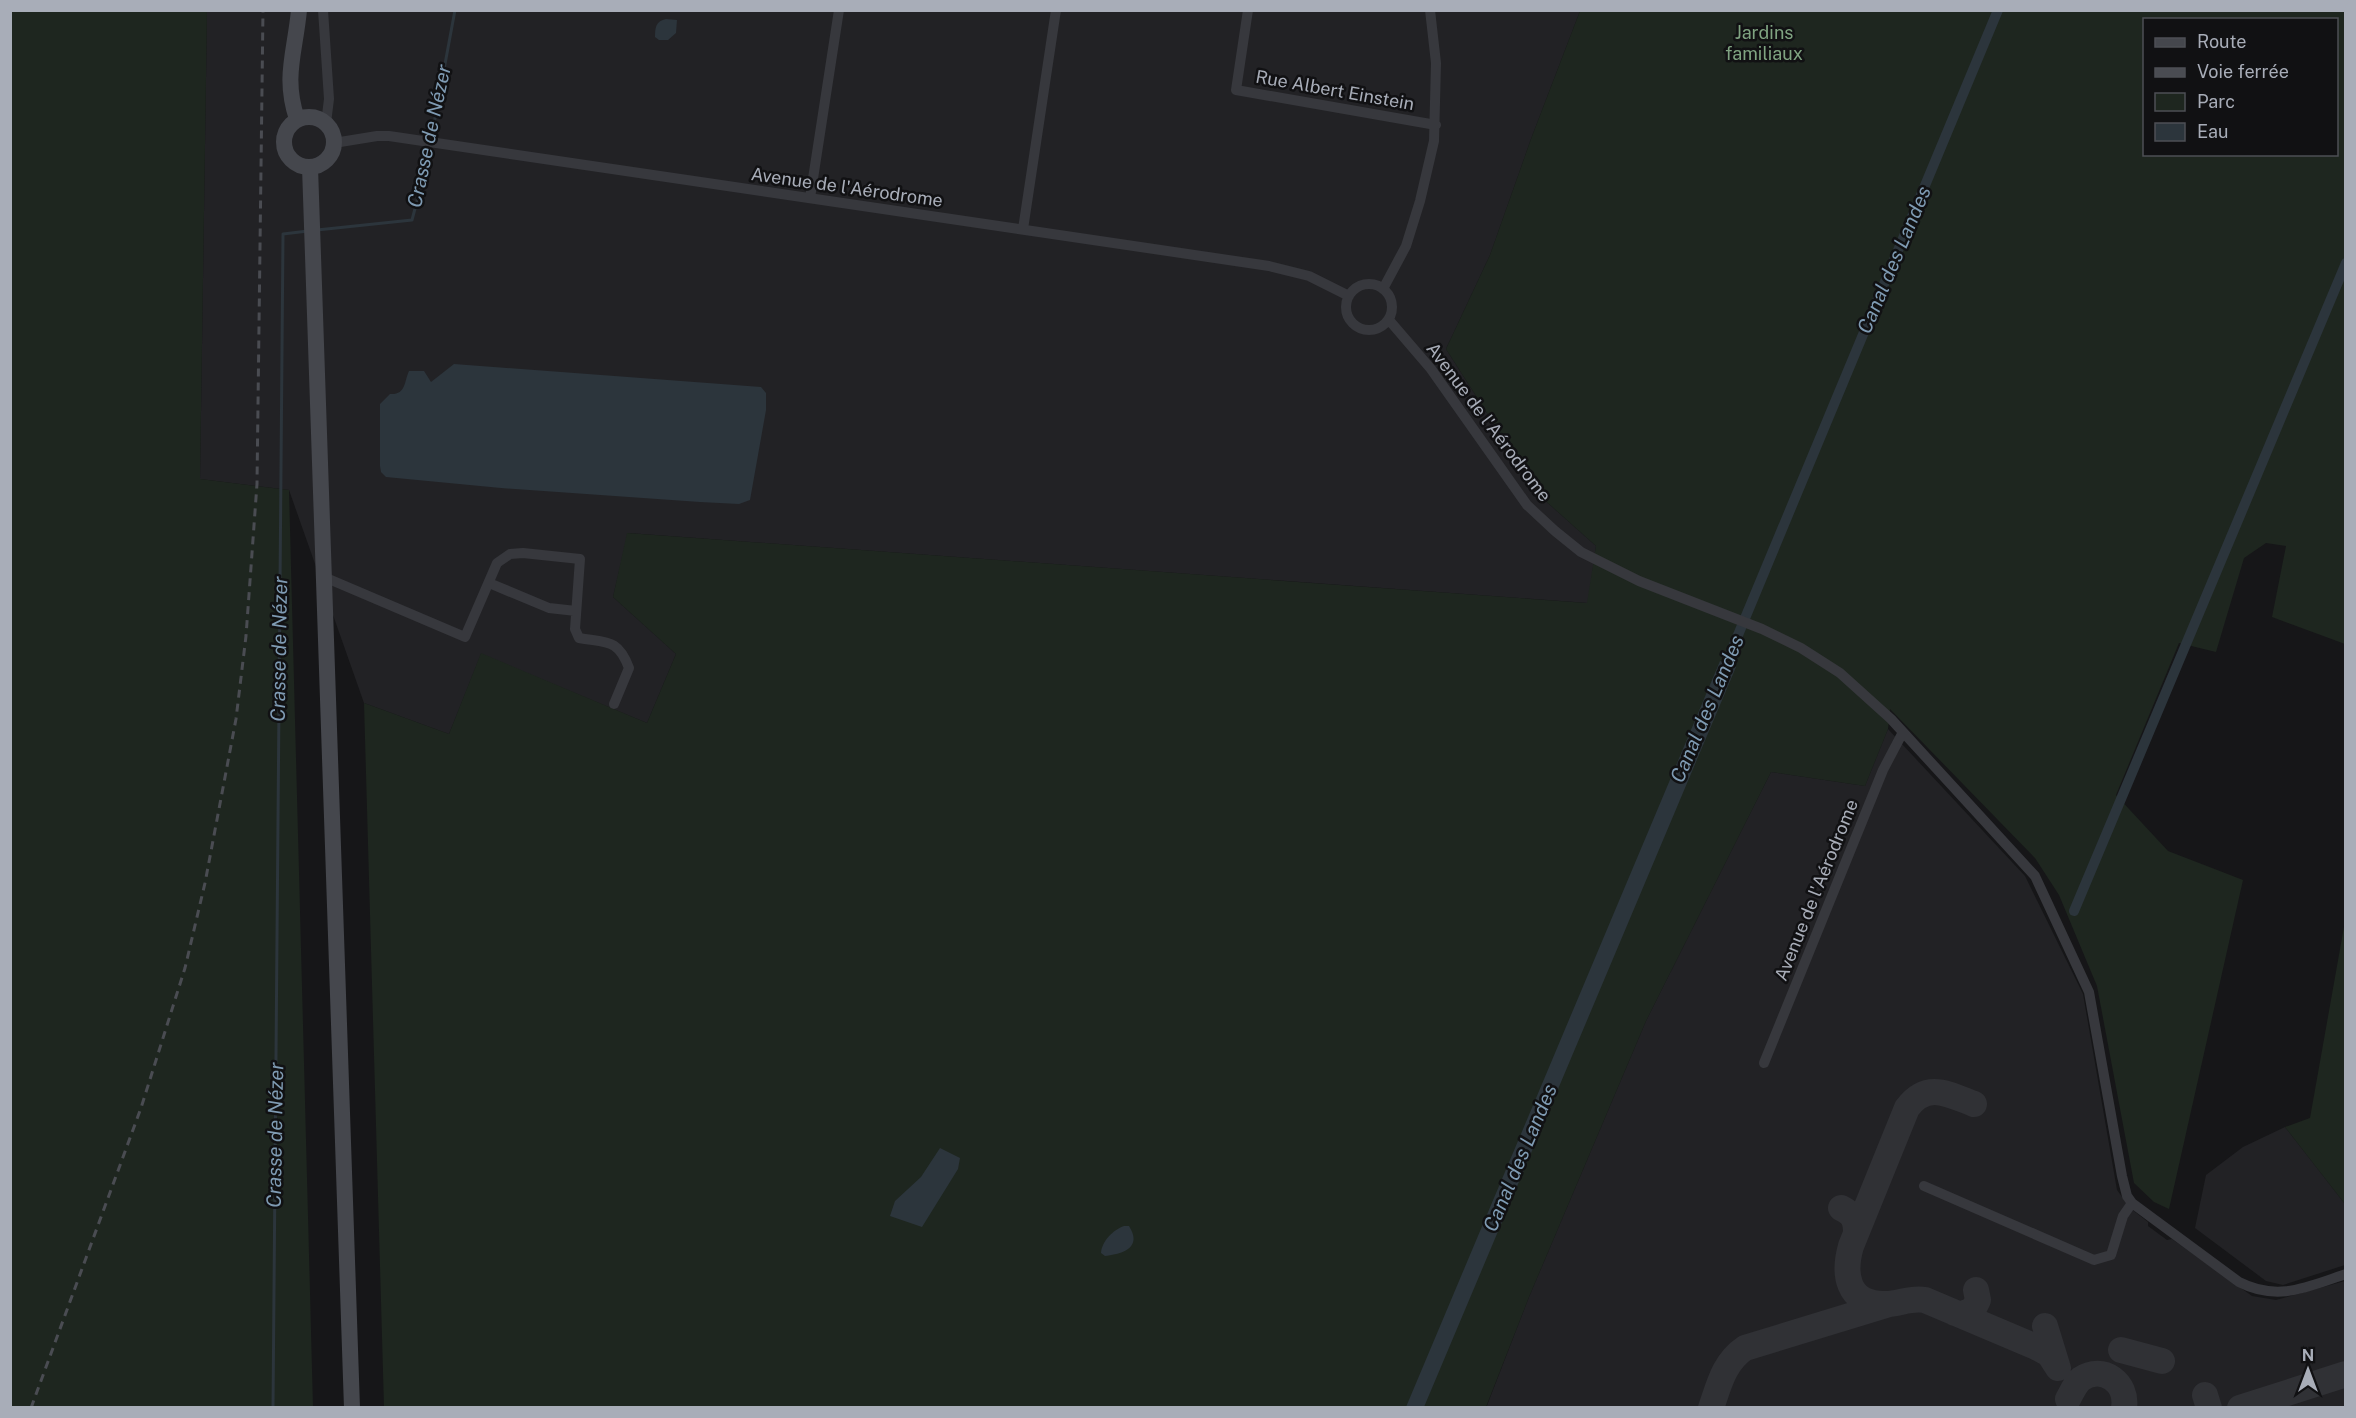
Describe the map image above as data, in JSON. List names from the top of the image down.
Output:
{
  "streets": {
    "street": ["Rue Albert Einstein", "Avenue de l'Aérodrome"]
  },
  "water": ["Crasse de Nézer", "Canal des Landes"],
  "parks": ["Jardins familiaux"],
  "legend": [
    "Route",
    "Voie ferrée",
    "Parc",
    "Eau"
  ],
  "north": "top"
}
